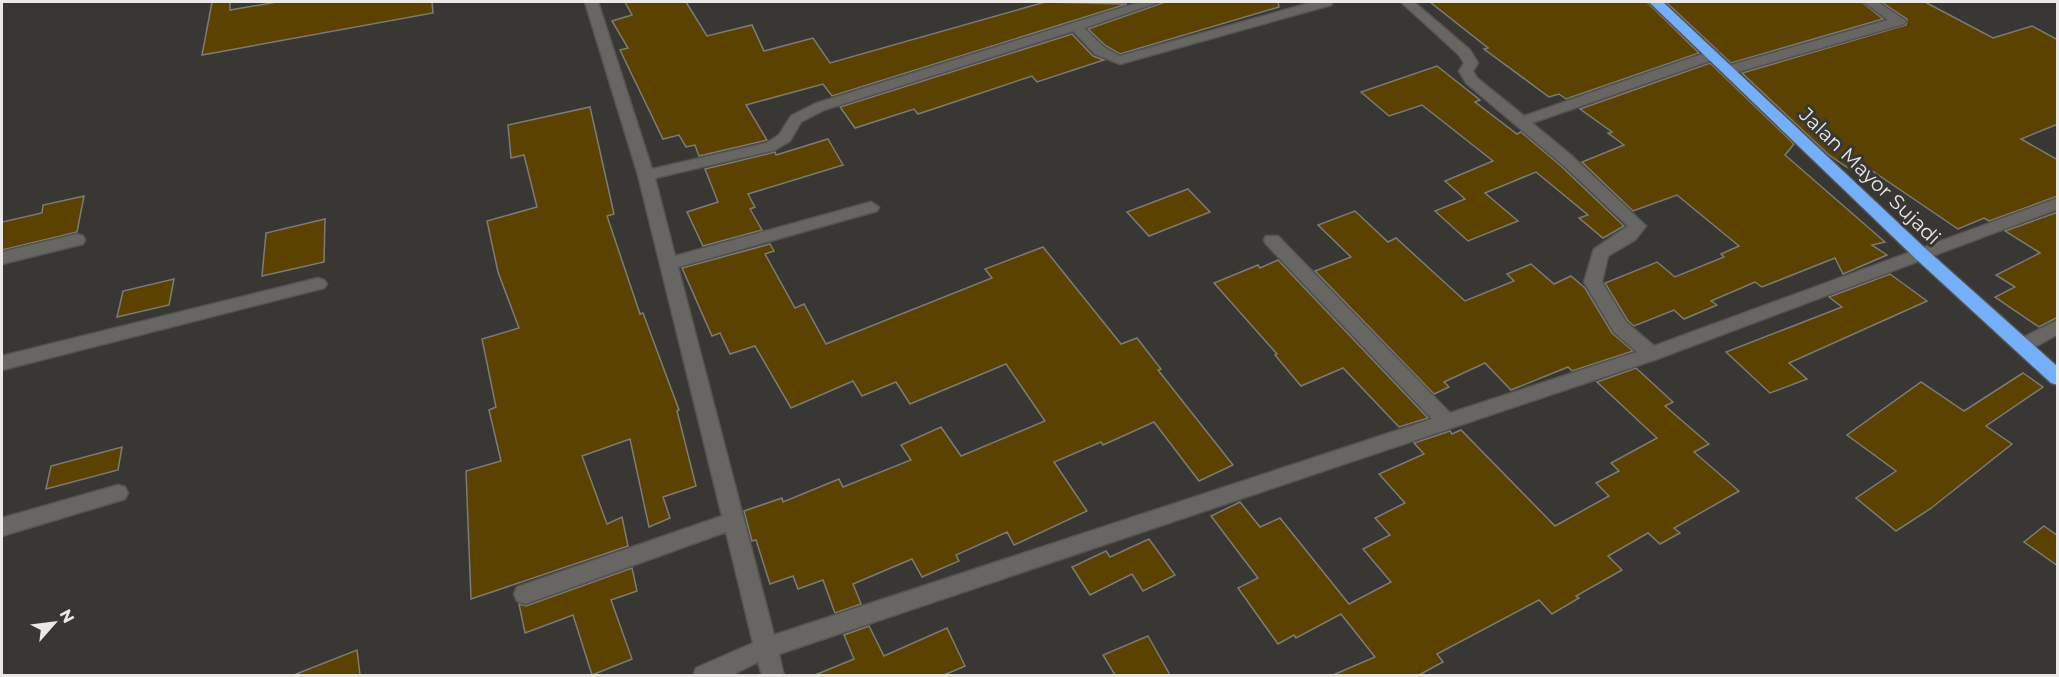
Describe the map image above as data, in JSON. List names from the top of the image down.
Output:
{
  "streets": {
    "highway": ["Jalan Mayor Sujadi"]
  },
  "north": "top right"
}
